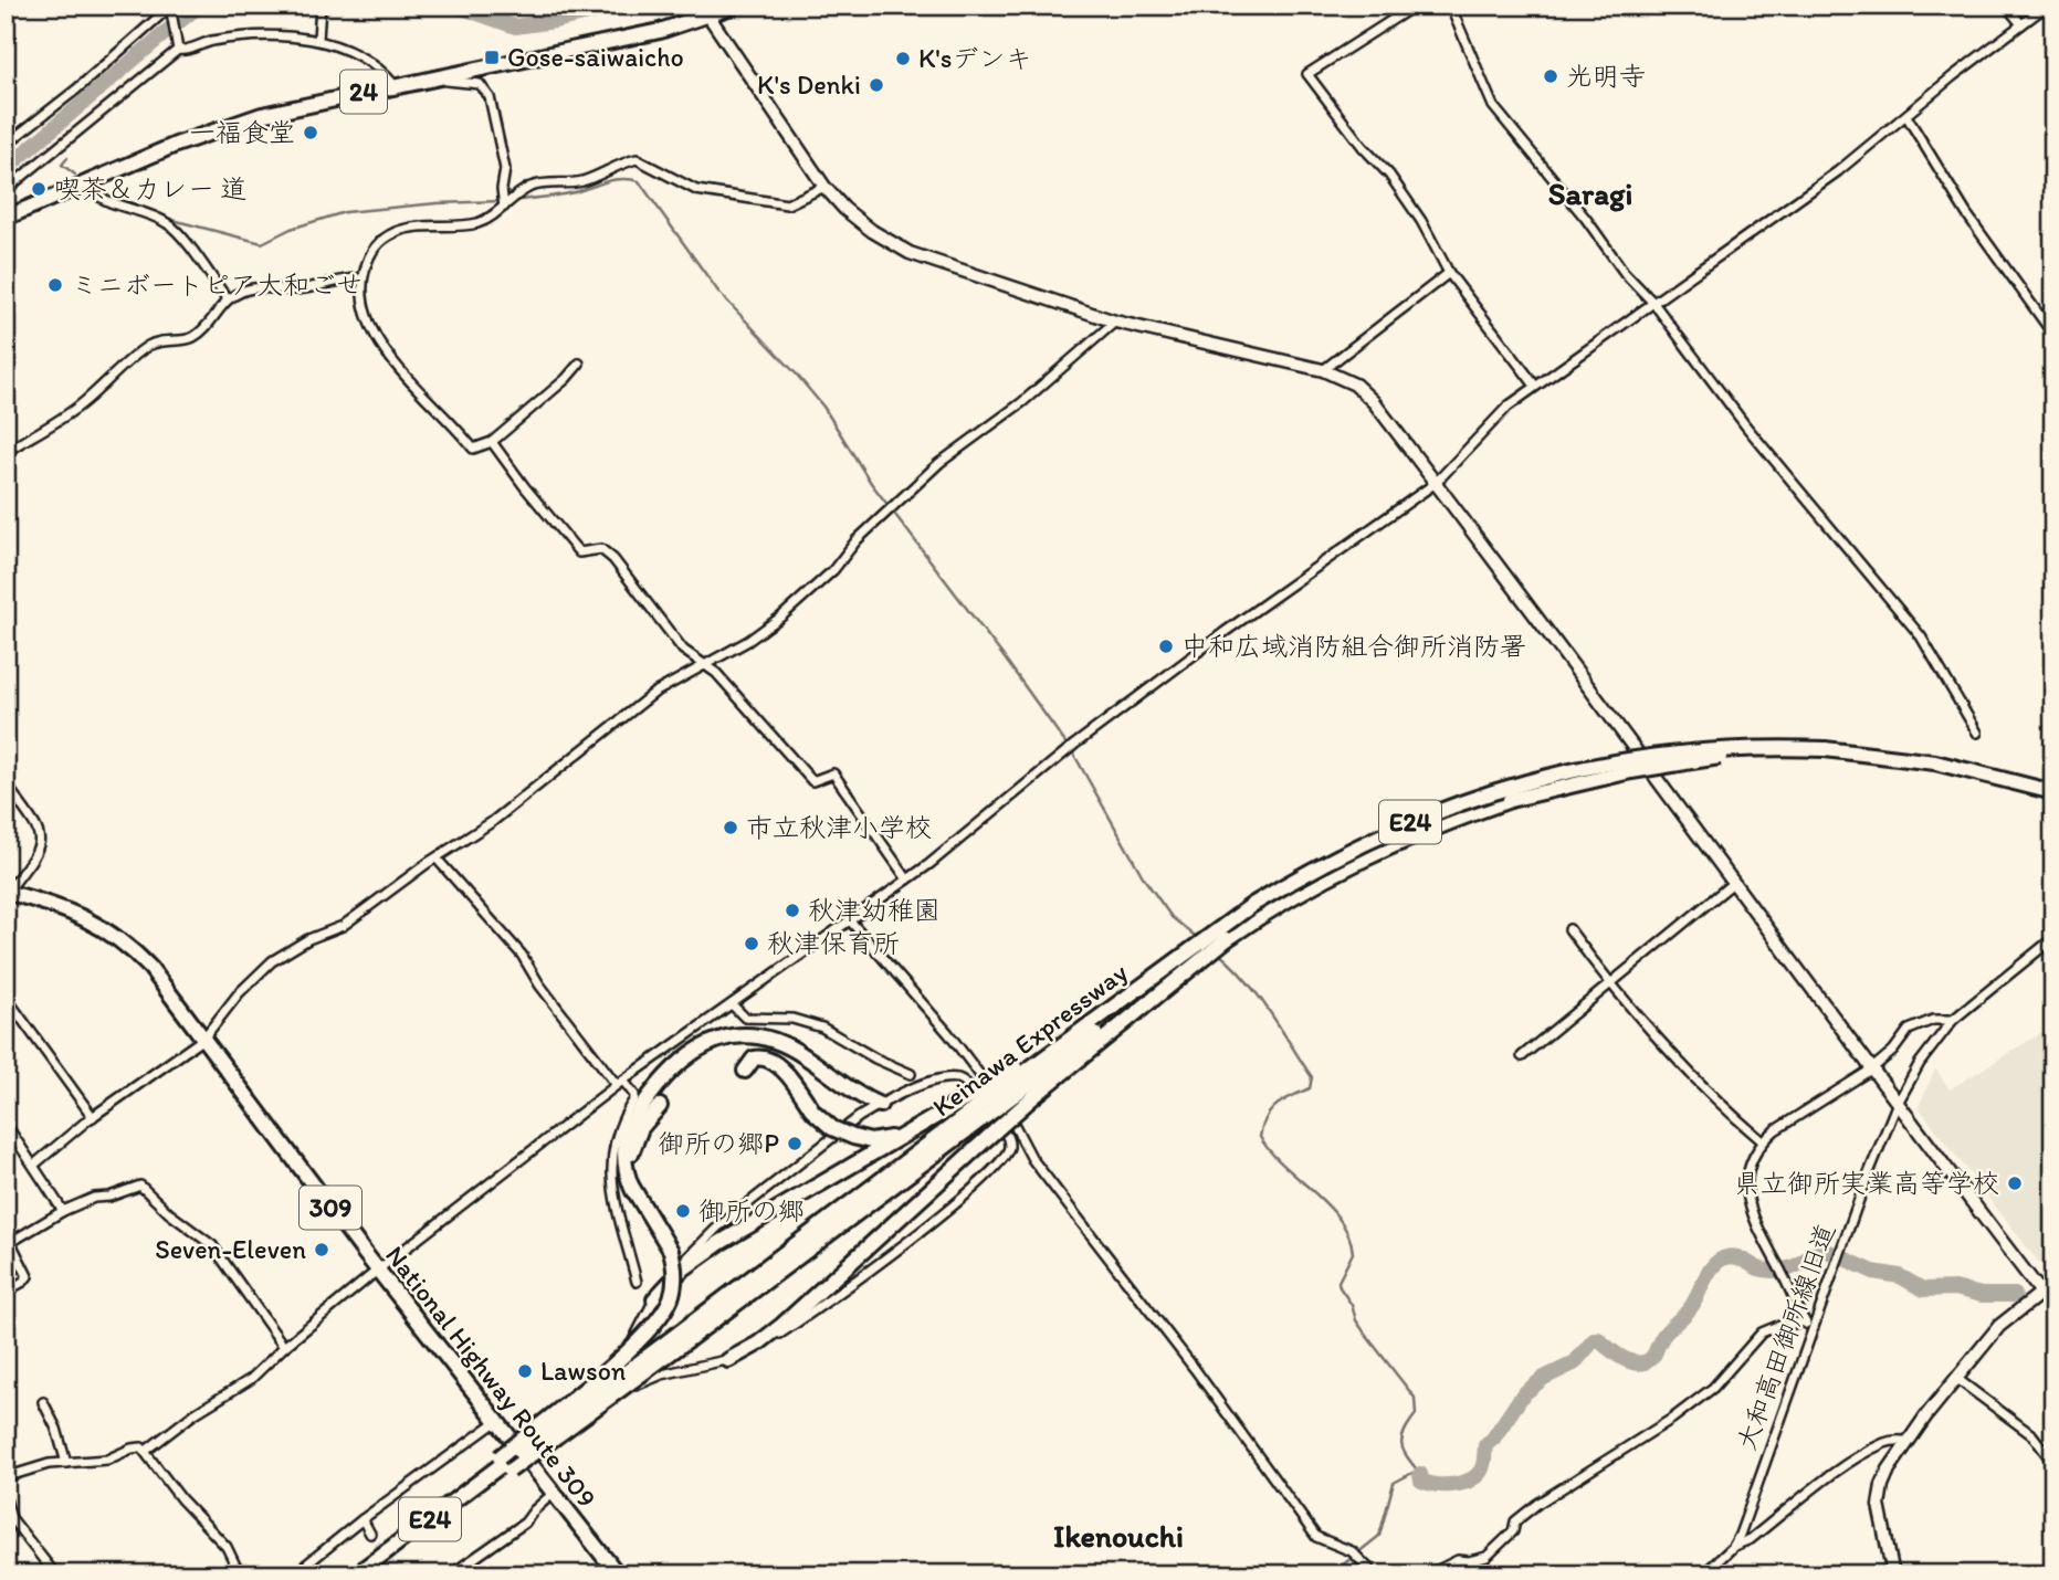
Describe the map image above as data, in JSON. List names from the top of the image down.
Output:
{
  "streets": {
    "highway": [
      "24",
      "E24",
      "Keinawa Expressway",
      "309",
      "National Highway Route 309"
    ],
    "street": ["大和高田御所線旧道"]
  },
  "crossings": [
    ["E24", "Keinawa Expressway"]
  ],
  "districts": ["Saragi", "Ikenouchi"],
  "places": {
    "transit": ["Gose-saiwaicho"],
    "other": [
      "K'sデンキ",
      "光明寺",
      "K's Denki",
      "一福食堂",
      "喫茶＆カレー 道",
      "ミニボートピア大和ごせ",
      "中和広域消防組合御所消防署",
      "市立秋津小学校",
      "秋津幼稚園",
      "秋津保育所",
      "御所の郷P",
      "県立御所実業高等学校",
      "御所の郷",
      "Seven-Eleven",
      "Lawson"
    ]
  }
}
